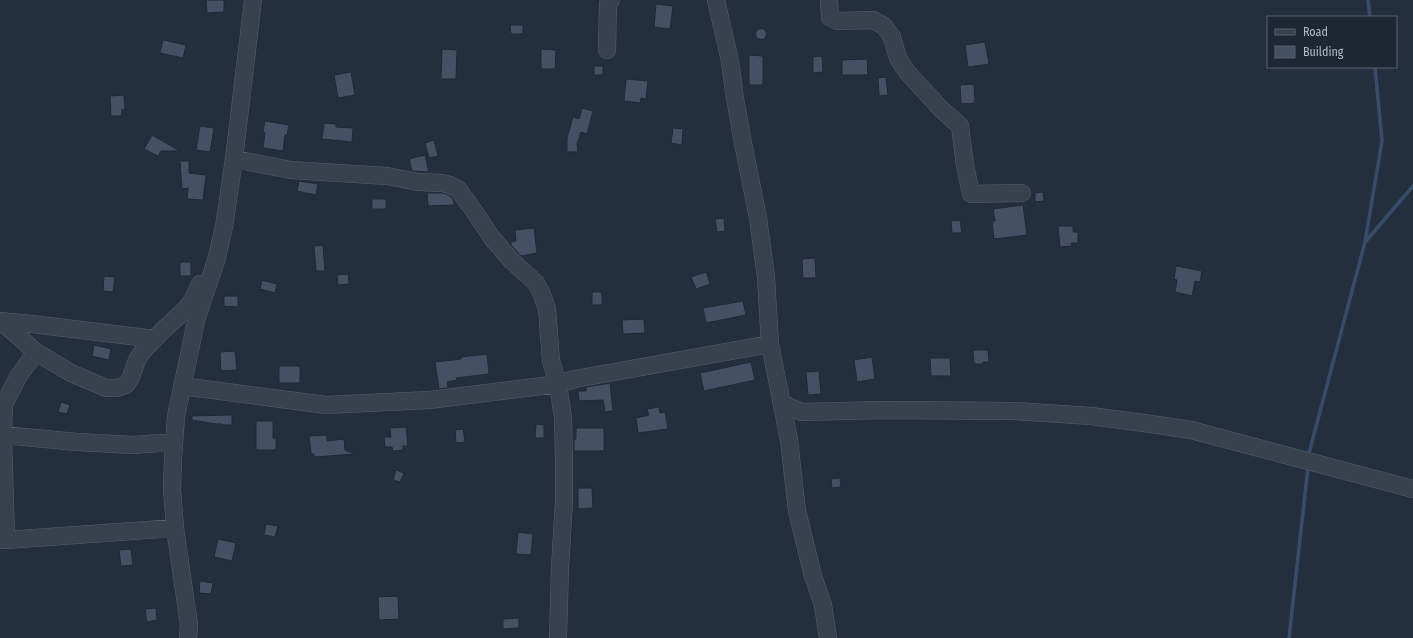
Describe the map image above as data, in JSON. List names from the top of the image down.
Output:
{
  "legend": ["Road", "Building"]
}
